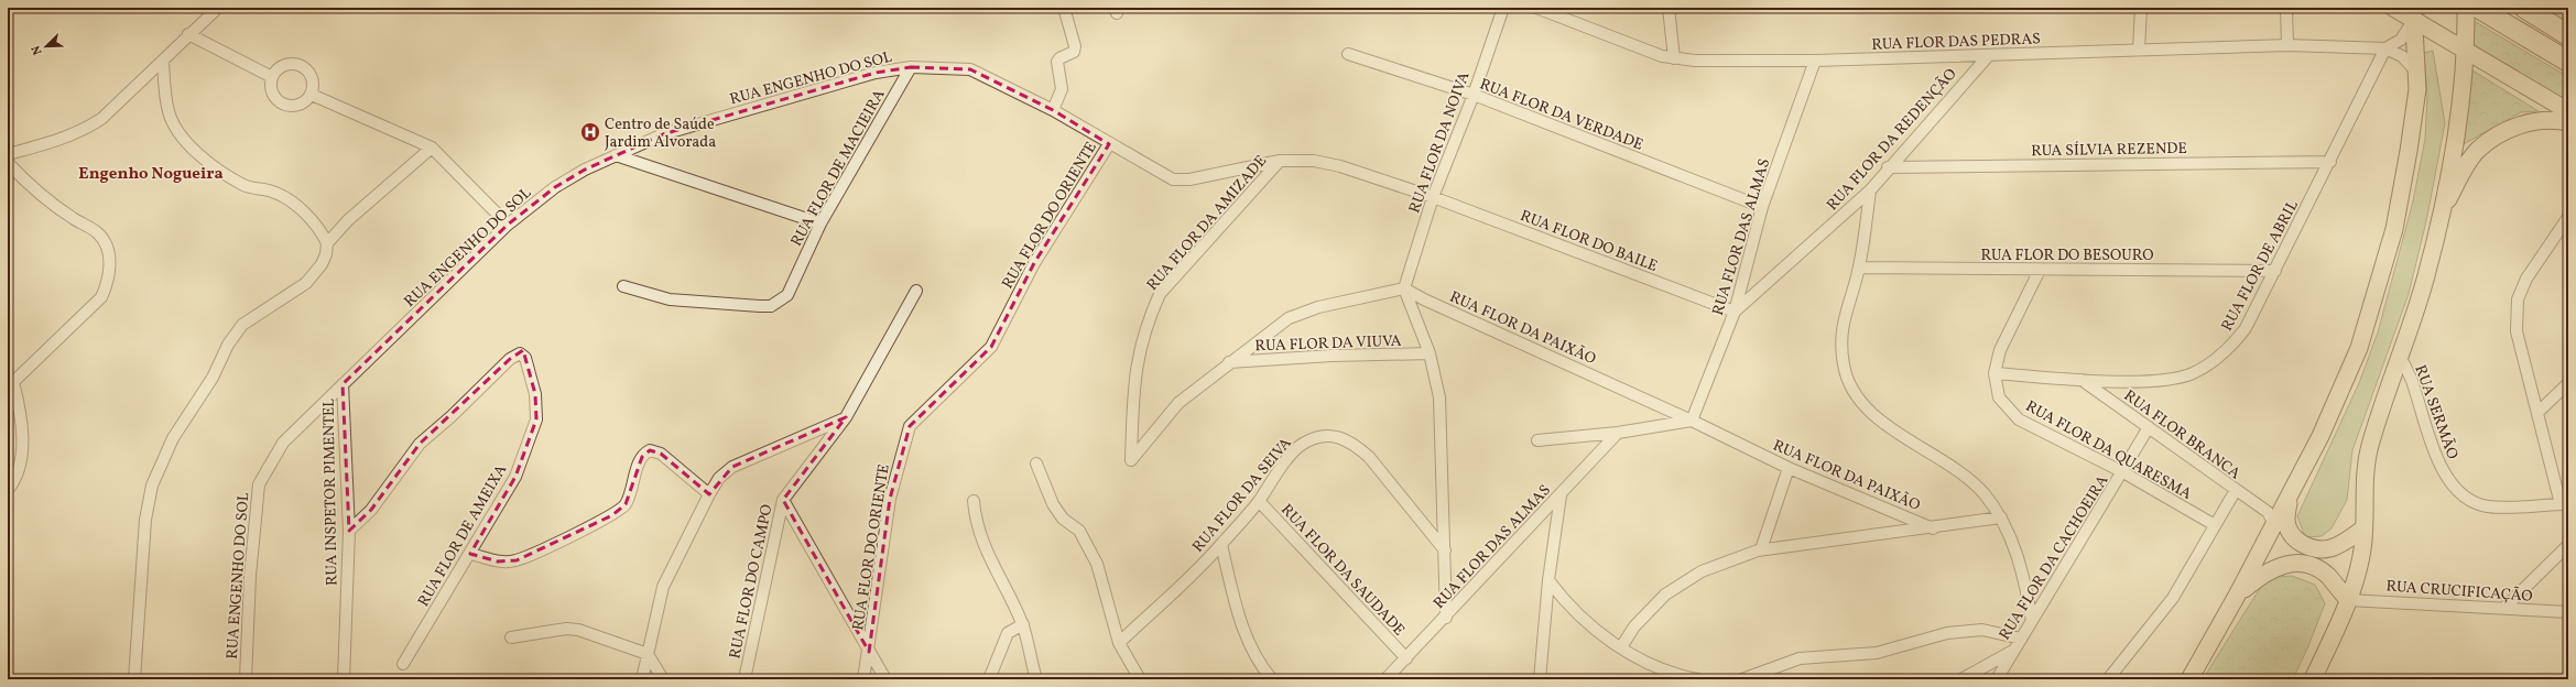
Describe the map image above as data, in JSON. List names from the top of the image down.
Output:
{
  "streets": {
    "street": [
      "RUA FLOR DAS PEDRAS",
      "RUA ENGENHO DO SOL",
      "RUA FLOR DA VERDADE",
      "RUA FLOR DA REDENÇÃO",
      "RUA FLOR DA NOIVA",
      "RUA SÍLVIA REZENDE",
      "RUA FLOR DE MACIEIRA",
      "RUA FLOR DO ORIENTE",
      "RUA FLOR DA AMIZADE",
      "RUA FLOR DAS ALMAS",
      "RUA FLOR DO BAILE",
      "RUA FLOR DO BESOURO",
      "RUA FLOR DE ABRIL",
      "RUA FLOR DA PAIXÃO",
      "RUA FLOR DA VIUVA",
      "RUA SERMÃO",
      "RUA FLOR BRANCA",
      "RUA FLOR DA QUARESMA",
      "RUA INSPETOR PIMENTEL",
      "RUA FLOR DA SEIVA",
      "RUA FLOR DE AMEIXA",
      "RUA FLOR DA CACHOEIRA",
      "RUA FLOR DA SAUDADE",
      "RUA FLOR DO CAMPO",
      "RUA CRUCIFICAÇÃO"
    ]
  },
  "crossings": [
    ["RUA FLOR DAS PEDRAS", "RUA FLOR DA REDENÇÃO"],
    ["RUA FLOR DAS PEDRAS", "RUA FLOR DAS ALMAS"],
    ["RUA FLOR DAS PEDRAS", "RUA FLOR DE ABRIL"],
    ["RUA ENGENHO DO SOL", "RUA FLOR DA NOIVA"],
    ["RUA ENGENHO DO SOL", "RUA FLOR DE MACIEIRA"],
    ["RUA ENGENHO DO SOL", "RUA FLOR DO ORIENTE"],
    ["RUA ENGENHO DO SOL", "RUA FLOR DA AMIZADE"],
    ["RUA ENGENHO DO SOL", "RUA FLOR DO BAILE"],
    ["RUA ENGENHO DO SOL", "RUA INSPETOR PIMENTEL"],
    ["RUA FLOR DA VERDADE", "RUA FLOR DA NOIVA"],
    ["RUA FLOR DA VERDADE", "RUA FLOR DAS ALMAS"],
    ["RUA FLOR DA REDENÇÃO", "RUA SÍLVIA REZENDE"],
    ["RUA FLOR DA REDENÇÃO", "RUA FLOR DAS ALMAS"],
    ["RUA FLOR DA REDENÇÃO", "RUA FLOR DO BAILE"],
    ["RUA FLOR DA NOIVA", "RUA FLOR DO BAILE"],
    ["RUA FLOR DA NOIVA", "RUA FLOR DA PAIXÃO"],
    ["RUA SÍLVIA REZENDE", "RUA FLOR DE ABRIL"],
    ["RUA FLOR DA AMIZADE", "RUA FLOR DA VIUVA"],
    ["RUA FLOR DAS ALMAS", "RUA FLOR DO BAILE"],
    ["RUA FLOR DAS ALMAS", "RUA FLOR DA PAIXÃO"],
    ["RUA FLOR DAS ALMAS", "RUA FLOR DA SAUDADE"],
    ["RUA FLOR DO BESOURO", "RUA FLOR DE ABRIL"],
    ["RUA FLOR DO BESOURO", "RUA FLOR DA QUARESMA"],
    ["RUA FLOR DE ABRIL", "RUA FLOR BRANCA"],
    ["RUA FLOR DE ABRIL", "RUA FLOR DA QUARESMA"],
    ["RUA FLOR BRANCA", "RUA FLOR DA CACHOEIRA"],
    ["RUA FLOR DA QUARESMA", "RUA FLOR DA CACHOEIRA"],
    ["RUA INSPETOR PIMENTEL", "RUA FLOR DE AMEIXA"],
    ["RUA FLOR DA SEIVA", "RUA FLOR DA SAUDADE"]
  ],
  "districts": ["Engenho Nogueira"],
  "places": {
    "hospital": ["Centro de Saúde Jardim Alvorada"]
  },
  "north": "bottom left"
}
